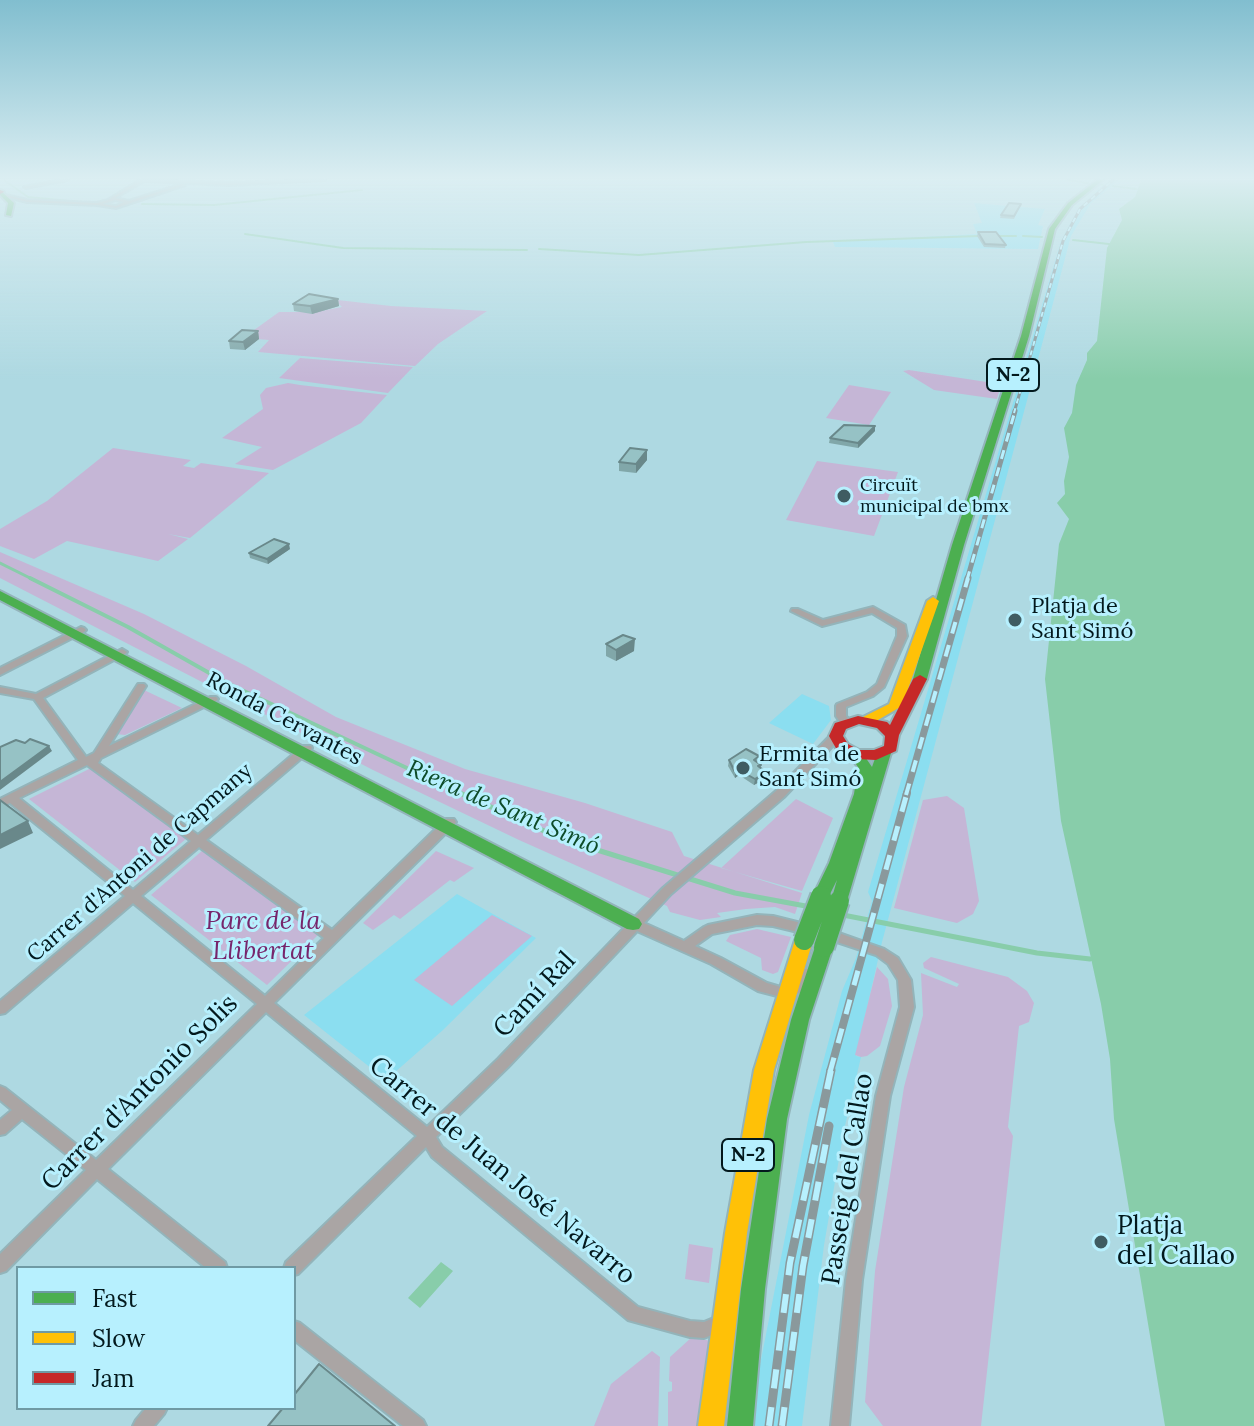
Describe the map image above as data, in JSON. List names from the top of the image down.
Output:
{
  "streets": {
    "main road": ["N-2", "Ronda Cervantes"],
    "street": [
      "Carrer d'Antoni de Capmany",
      "Camí Ral",
      "Carrer d'Antonio Solis",
      "Carrer de Juan José Navarro",
      "Passeig del Callao"
    ]
  },
  "crossings": [
    ["N-2", "Camí Ral"],
    ["N-2", "Carrer de Juan José Navarro"],
    ["N-2", "Passeig del Callao"],
    ["Ronda Cervantes", "Carrer d'Antoni de Capmany"],
    ["Ronda Cervantes", "Camí Ral"],
    ["Ronda Cervantes", "Carrer d'Antonio Solis"],
    ["Carrer d'Antoni de Capmany", "Carrer de Juan José Navarro"],
    ["Camí Ral", "Carrer de Juan José Navarro"],
    ["Carrer d'Antonio Solis", "Carrer de Juan José Navarro"]
  ],
  "water": ["Riera de Sant Simó"],
  "parks": ["Parc de la Llibertat"],
  "places": [
    "Circuït municipal de bmx",
    "Platja de Sant Simó",
    "Ermita de Sant Simó",
    "Platja del Callao"
  ],
  "legend": ["Fast", "Slow", "Jam"]
}
